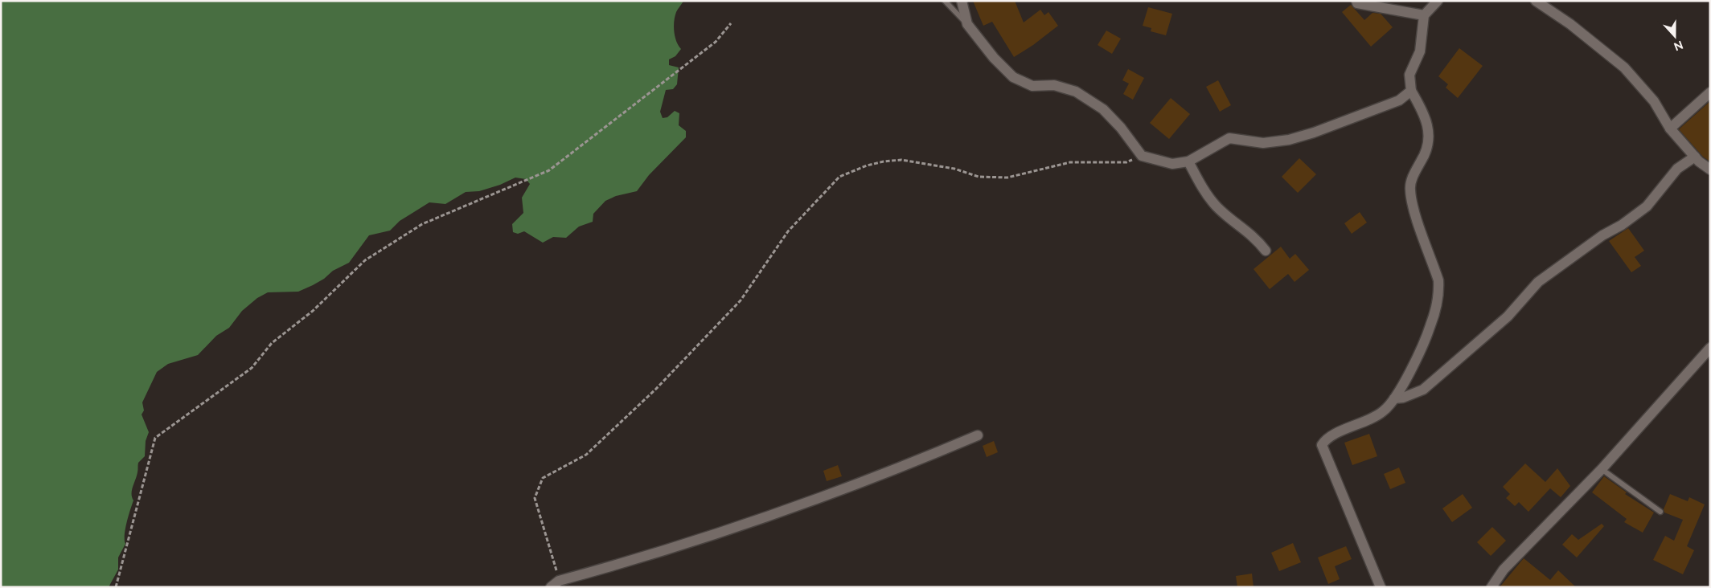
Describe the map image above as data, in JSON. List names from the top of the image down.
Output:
{
  "north": "bottom"
}
